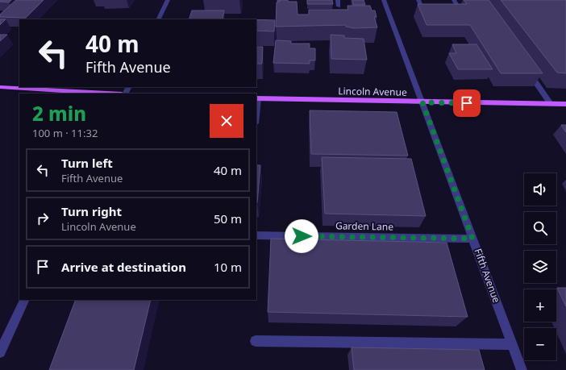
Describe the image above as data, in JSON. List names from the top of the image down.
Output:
{
  "streets": {
    "main road": ["Lincoln Avenue"],
    "street": ["Garden Lane", "Fifth Avenue"]
  },
  "crossings": [
    ["Lincoln Avenue", "Fifth Avenue"],
    ["Garden Lane", "Fifth Avenue"]
  ],
  "page": {
    "turn": ["40 m", "Fifth Avenue"],
    "heading": ["2 min", "100 m · 11:32"],
    "list": [
      {
        "name": "Turn left",
        "note": "Fifth Avenue",
        "value": "40 m"
      },
      {
        "name": "Turn right",
        "note": "Lincoln Avenue",
        "value": "50 m"
      },
      {
        "name": "Arrive at destination",
        "value": "10 m"
      }
    ],
    "map_buttons": ["+", "−"]
  }
}
